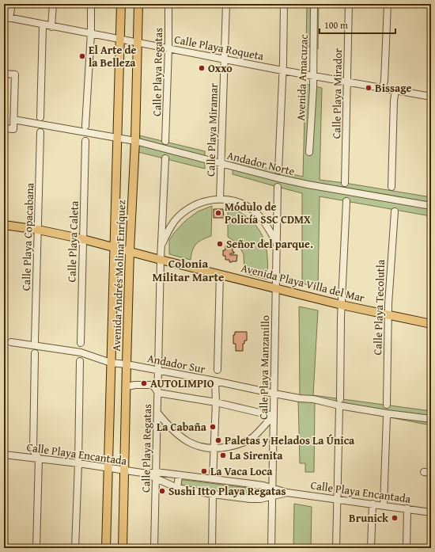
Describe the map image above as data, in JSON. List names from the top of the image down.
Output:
{
  "streets": {
    "main road": ["Avenida Andrés Molina Enríquez", "Avenida Playa Villa del Mar"],
    "street": [
      "Calle Playa Roqueta",
      "Calle Playa Regatas",
      "Avenida Amacuzac",
      "Calle Playa Mirador",
      "Calle Playa Miramar",
      "Andador Norte",
      "Calle Playa Copacabana",
      "Calle Playa Caleta",
      "Calle Playa Tecolutla",
      "Andador Sur",
      "Calle Playa Manzanillo",
      "Calle Playa Encantada"
    ]
  },
  "crossings": [
    ["Calle Playa Roqueta", "Calle Playa Regatas"],
    ["Calle Playa Roqueta", "Avenida Amacuzac"],
    ["Calle Playa Roqueta", "Calle Playa Mirador"],
    ["Calle Playa Roqueta", "Calle Playa Miramar"],
    ["Calle Playa Roqueta", "Avenida Andrés Molina Enríquez"],
    ["Calle Playa Regatas", "Avenida Playa Villa del Mar"],
    ["Calle Playa Regatas", "Andador Sur"],
    ["Calle Playa Regatas", "Calle Playa Encantada"],
    ["Calle Playa Miramar", "Andador Norte"],
    ["Andador Norte", "Avenida Andrés Molina Enríquez"],
    ["Calle Playa Copacabana", "Avenida Playa Villa del Mar"],
    ["Calle Playa Caleta", "Avenida Playa Villa del Mar"],
    ["Avenida Andrés Molina Enríquez", "Avenida Playa Villa del Mar"],
    ["Avenida Andrés Molina Enríquez", "Andador Sur"],
    ["Avenida Andrés Molina Enríquez", "Calle Playa Encantada"],
    ["Avenida Playa Villa del Mar", "Calle Playa Tecolutla"],
    ["Avenida Playa Villa del Mar", "Calle Playa Manzanillo"],
    ["Andador Sur", "Calle Playa Manzanillo"],
    ["Calle Playa Manzanillo", "Calle Playa Encantada"]
  ],
  "districts": ["Colonia Militar Marte"],
  "places": [
    "El Arte de la Belleza",
    "Oxxo",
    "Bissage",
    "Módulo de Policía SSC CDMX",
    "Señor del parque.",
    "AUTOLIMPIO",
    "La Cabaña",
    "Paletas y Helados La Única",
    "La Sirenita",
    "La Vaca Loca",
    "Sushi Itto Playa Regatas",
    "Brunick"
  ],
  "scale_bar": "100 m"
}
